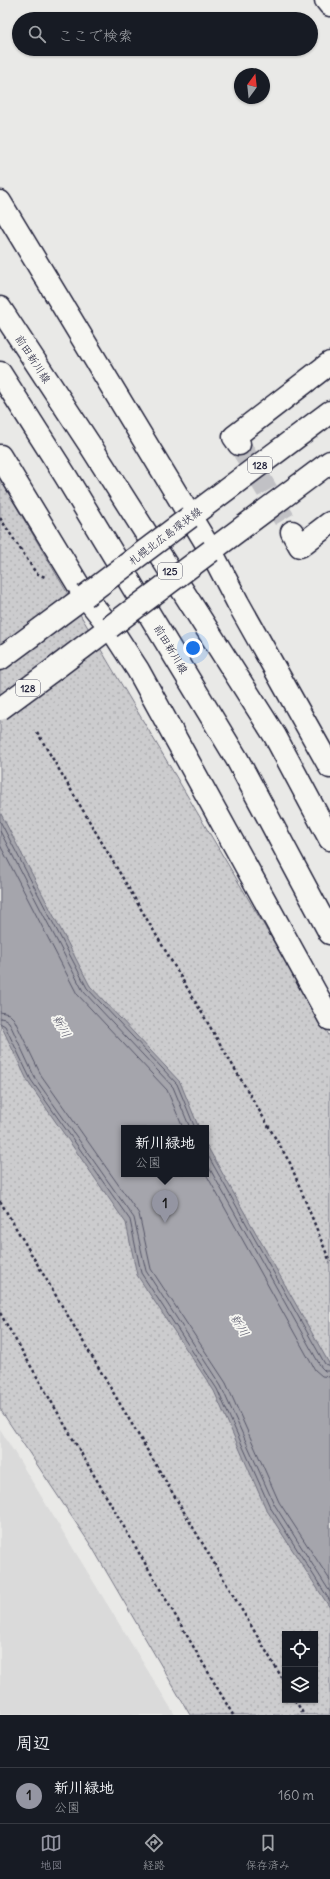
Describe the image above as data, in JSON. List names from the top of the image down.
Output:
{
  "streets": {
    "main road": [
      "前田新川線",
      "128",
      "札幌北広島環状線",
      "125"
    ]
  },
  "water": ["新川"],
  "north": "top",
  "page": {
    "search": "ここで検索",
    "popup": ["新川緑地", "公園"],
    "pins": "1",
    "heading": "周辺",
    "list": [
      {
        "mark": "1",
        "name": "新川緑地",
        "note": "公園",
        "value": "160 m"
      }
    ],
    "nav": ["地図", "経路", "保存済み"]
  }
}
